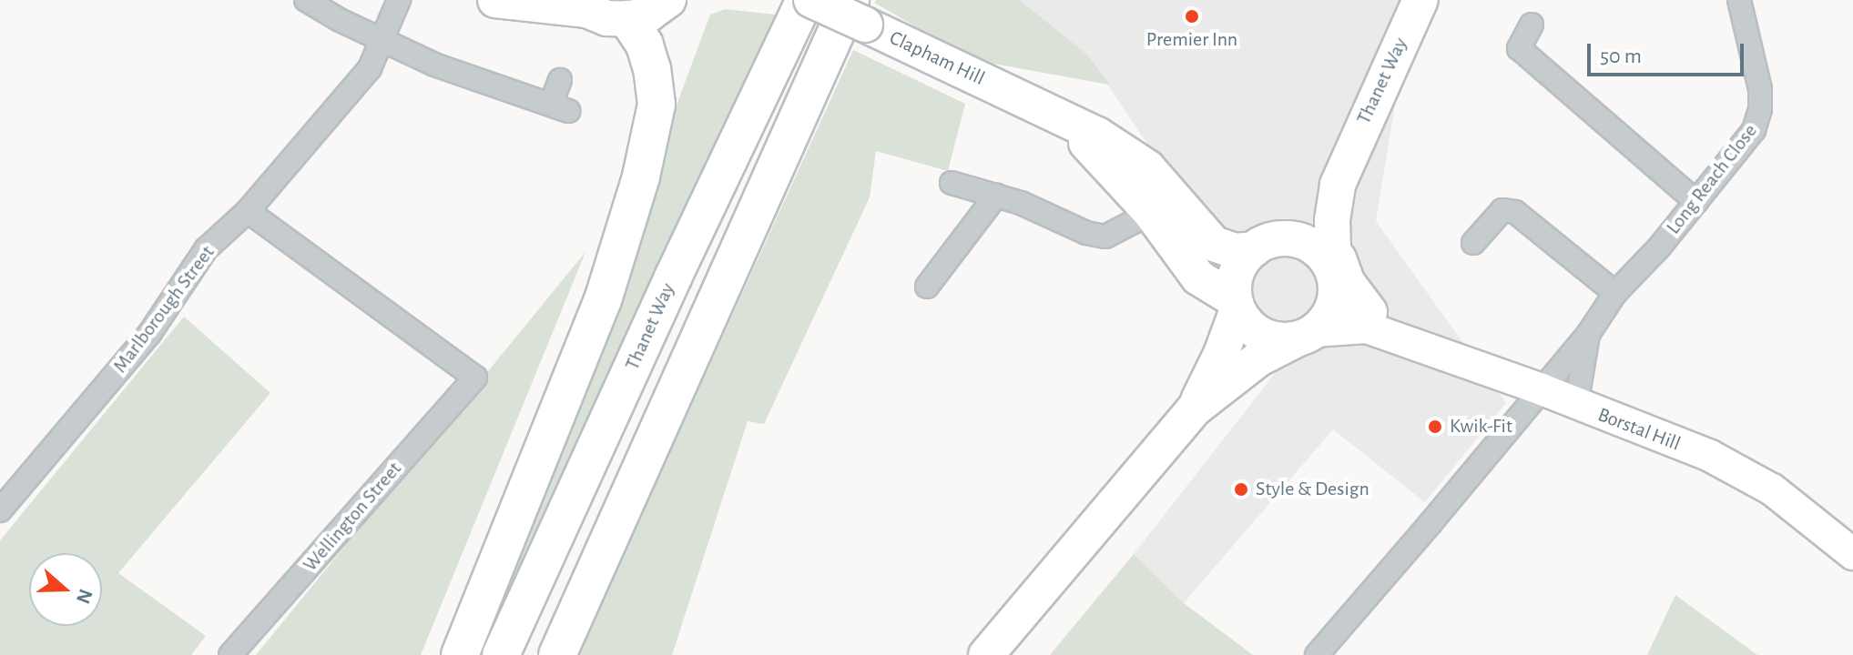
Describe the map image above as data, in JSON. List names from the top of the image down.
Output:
{
  "streets": {
    "highway": ["Thanet Way"],
    "main road": ["Clapham Hill", "Borstal Hill"],
    "street": ["Long Reach Close", "Marlborough Street", "Wellington Street"]
  },
  "crossings": [
    ["Clapham Hill", "Thanet Way"],
    ["Clapham Hill", "Borstal Hill"],
    ["Thanet Way", "Borstal Hill"],
    ["Long Reach Close", "Borstal Hill"],
    ["Marlborough Street", "Wellington Street"]
  ],
  "places": ["Premier Inn", "Kwik-Fit", "Style & Design"],
  "scale_bar": "50 m",
  "north": "right"
}
